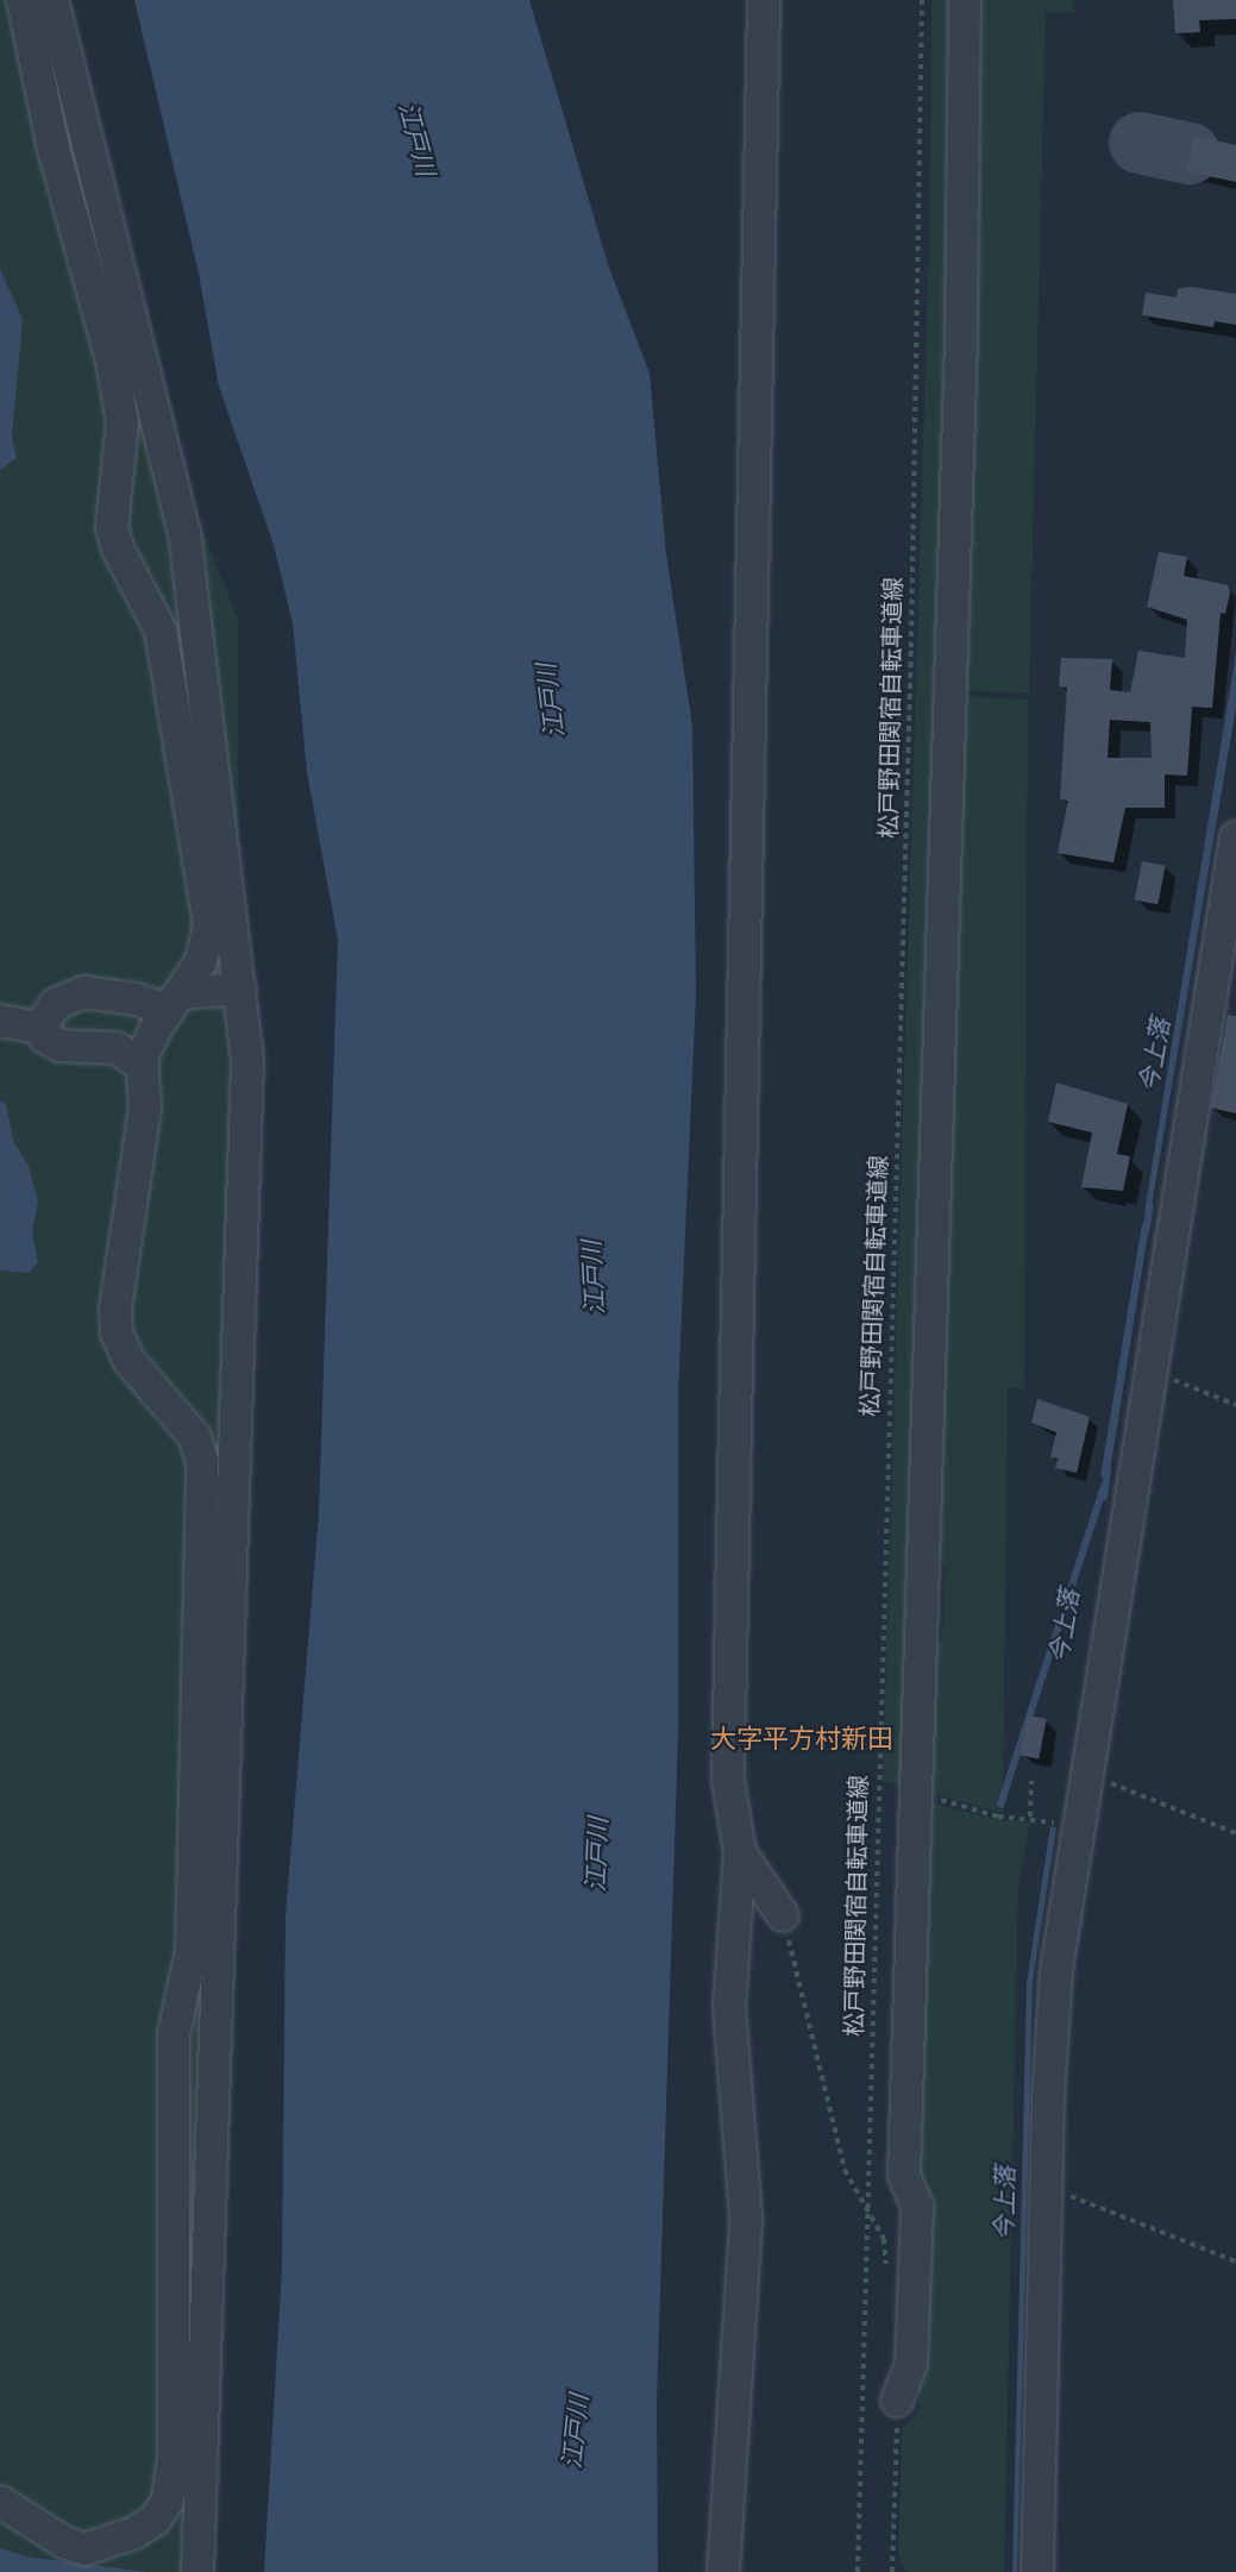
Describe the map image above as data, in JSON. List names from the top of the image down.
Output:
{
  "streets": {
    "path": ["松戸野田関宿自転車道線"]
  },
  "districts": ["大字平方村新田"],
  "water": ["江戸川", "今上落"]
}
